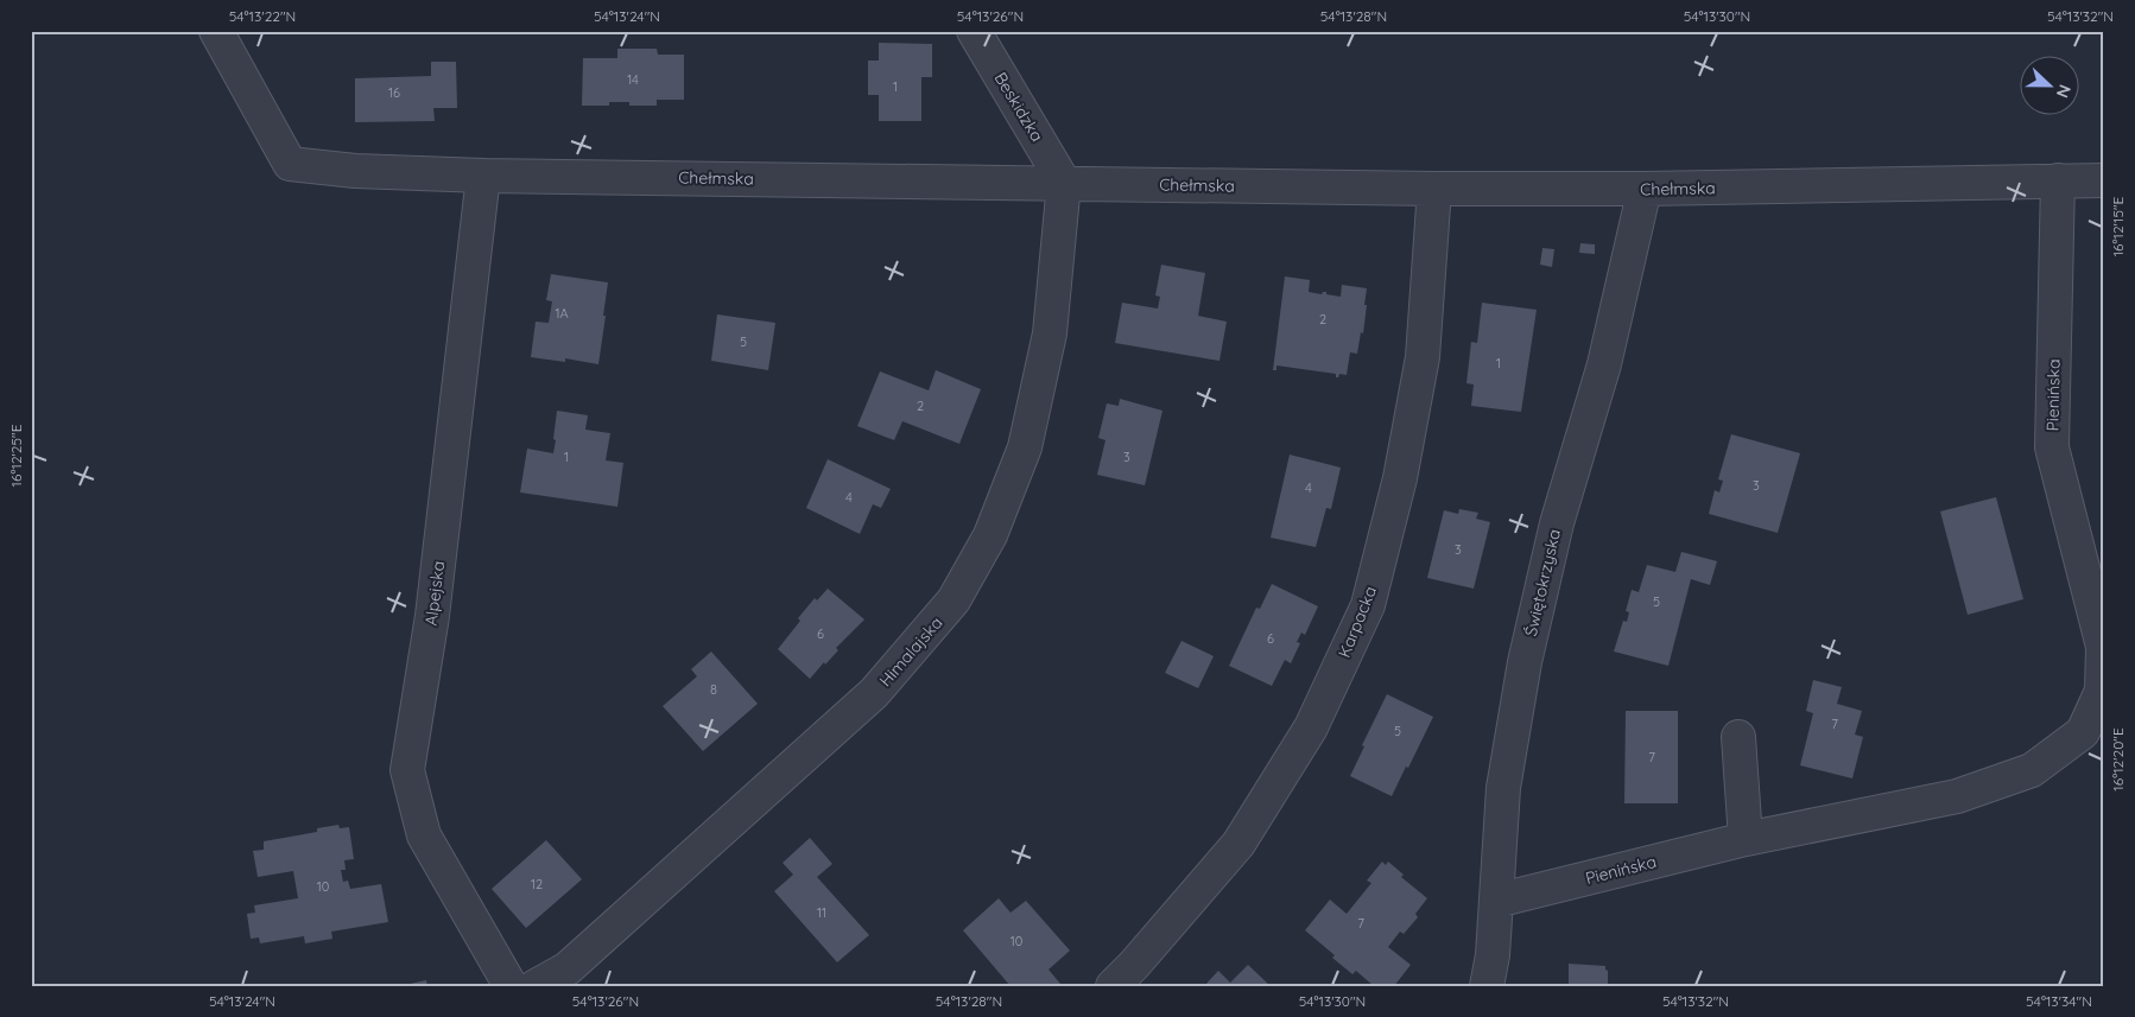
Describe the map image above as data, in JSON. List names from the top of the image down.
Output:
{
  "streets": {
    "street": [
      "Beskidzka",
      "Chełmska",
      "Pienińska",
      "Świętokrzyska",
      "Alpejska",
      "Karpacka",
      "Himalajska"
    ]
  },
  "crossings": [
    ["Beskidzka", "Chełmska"],
    ["Beskidzka", "Himalajska"],
    ["Chełmska", "Pienińska"],
    ["Chełmska", "Świętokrzyska"],
    ["Chełmska", "Alpejska"],
    ["Chełmska", "Karpacka"],
    ["Chełmska", "Himalajska"],
    ["Pienińska", "Świętokrzyska"]
  ],
  "house_numbers": [
    "14",
    "1",
    "16",
    "1A",
    "2",
    "5",
    "1",
    "2",
    "1",
    "3",
    "3",
    "4",
    "4",
    "3",
    "5",
    "6",
    "6",
    "8",
    "7",
    "5",
    "7",
    "12",
    "10",
    "11",
    "7",
    "10"
  ],
  "north": "right",
  "coordinates": [
    "54°13'22\"N",
    "54°13'24\"N",
    "54°13'26\"N",
    "54°13'28\"N",
    "54°13'30\"N",
    "54°13'32\"N",
    "16°12'15\"E",
    "16°12'25\"E",
    "16°12'20\"E",
    "54°13'34\"N"
  ]
}
